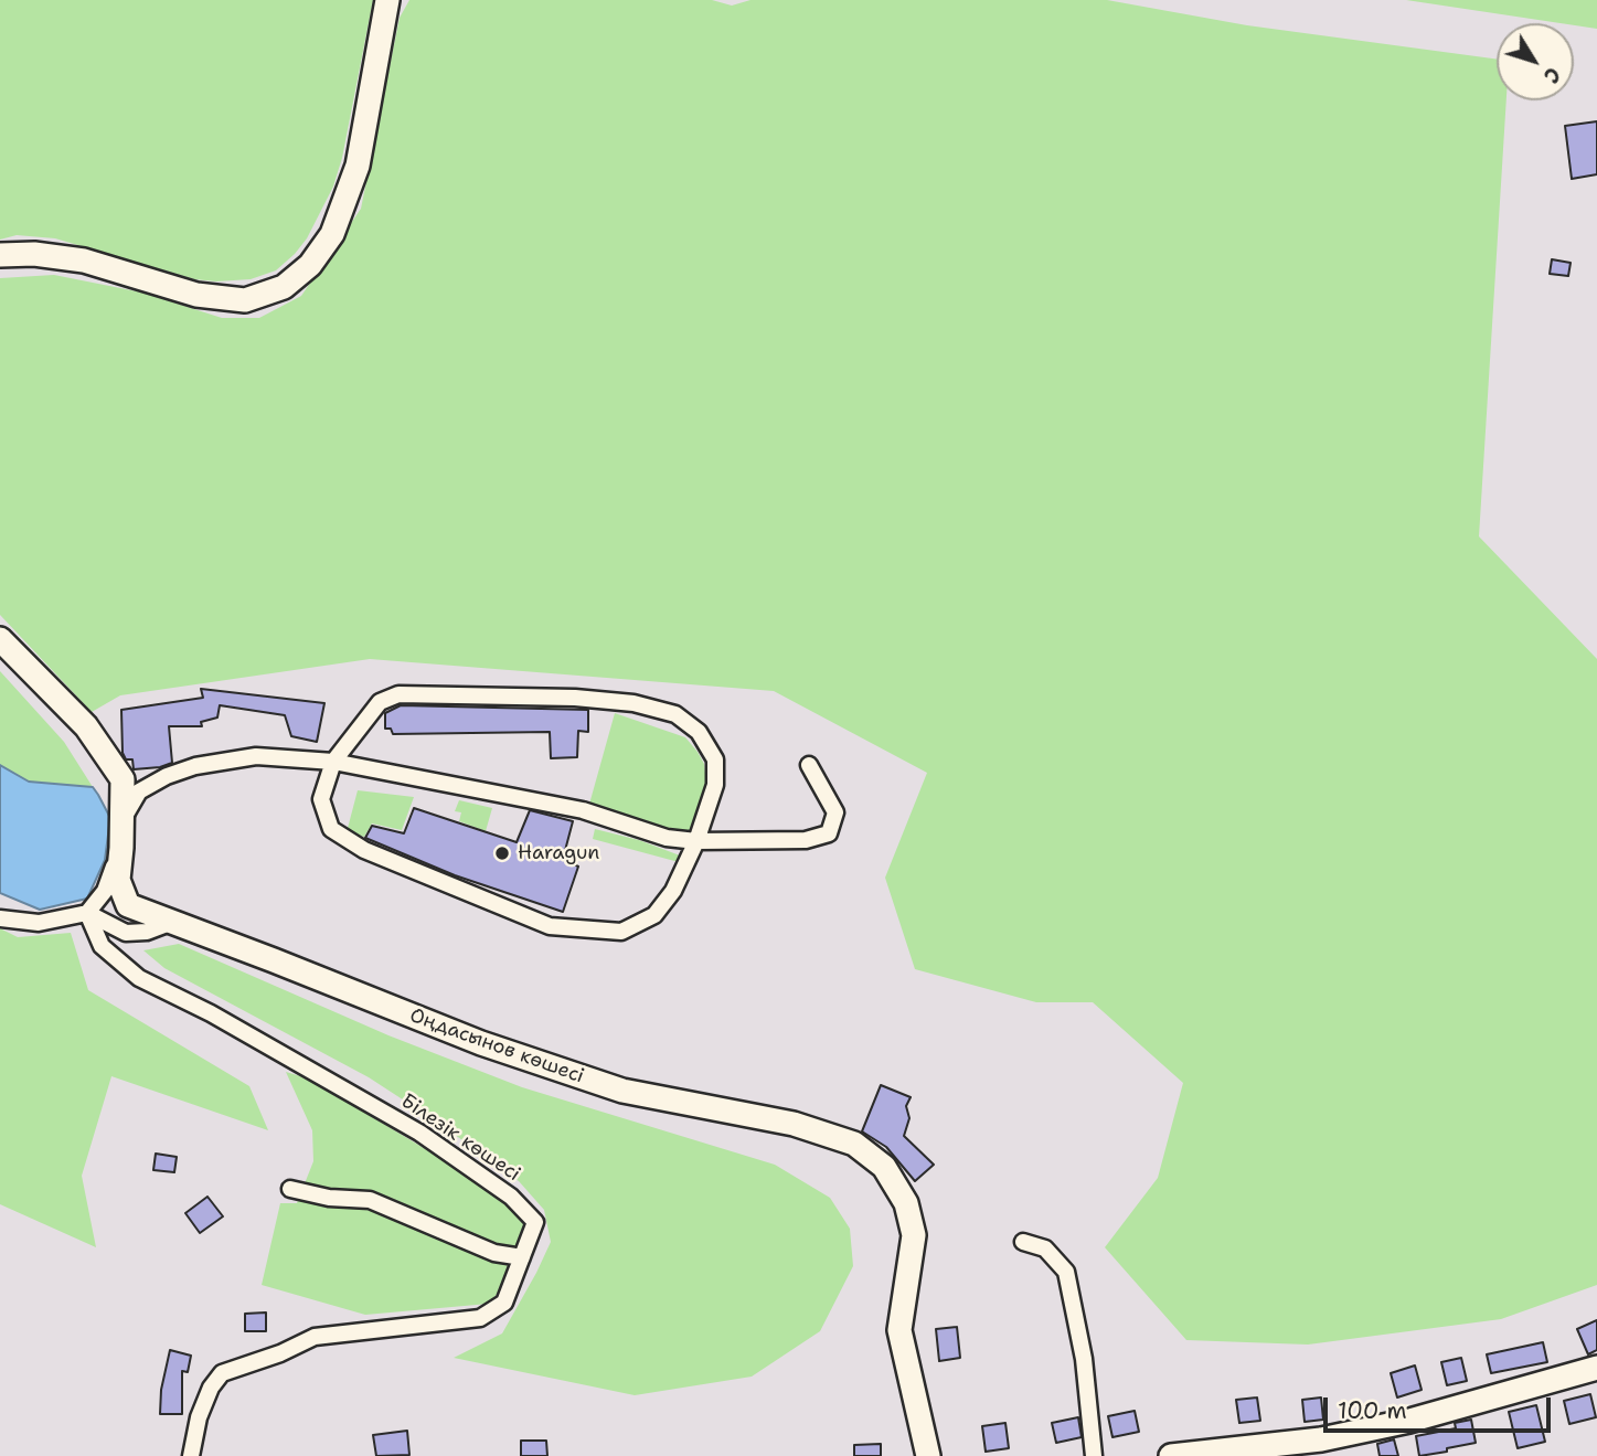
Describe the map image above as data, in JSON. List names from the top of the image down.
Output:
{
  "streets": {
    "street": ["Оңдасынов көшесі", "Білезік көшесі"]
  },
  "places": ["Haragun"],
  "scale_bar": "100 m",
  "north": "bottom right"
}
